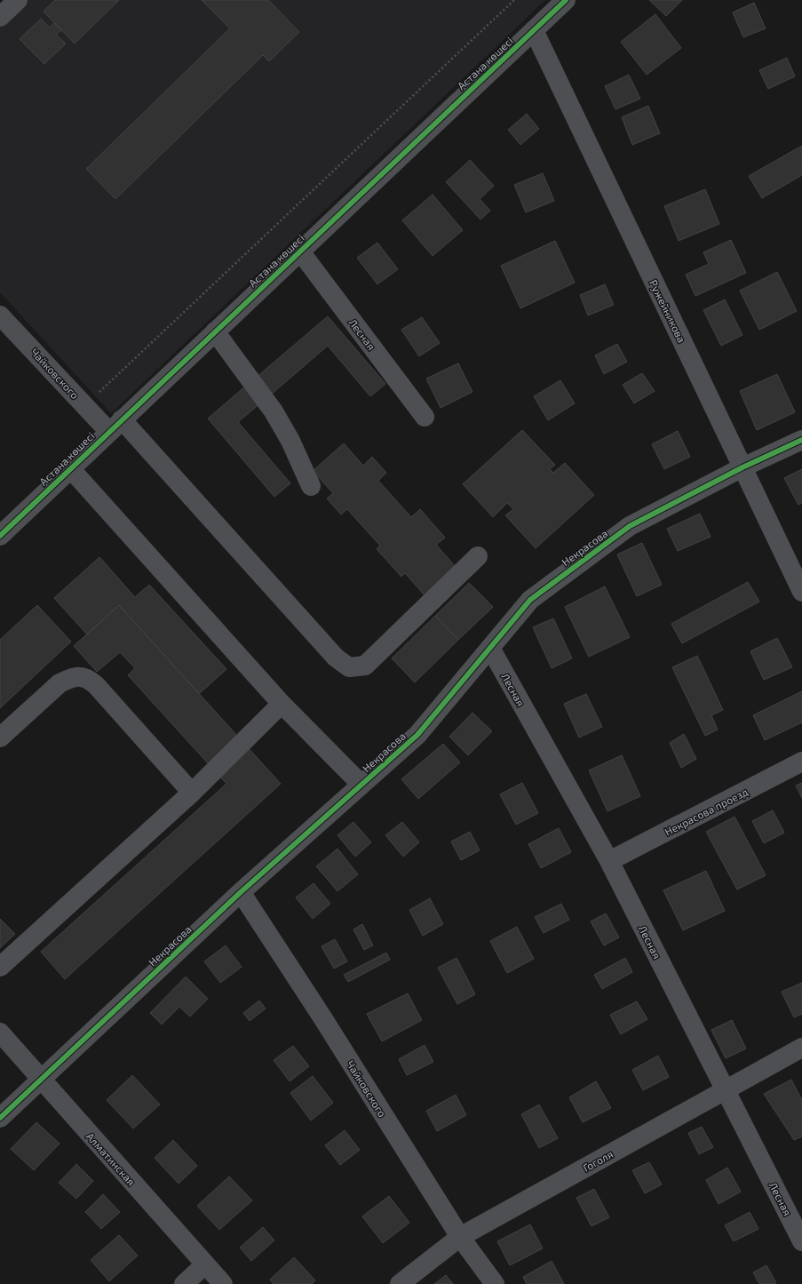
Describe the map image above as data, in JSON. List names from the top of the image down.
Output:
{
  "streets": {
    "street": [
      "Астана көшесі",
      "Ружейникова",
      "Лесная",
      "Чайковского",
      "Некрасова",
      "Некрасова проезд",
      "Алматинская",
      "Гоголя"
    ]
  },
  "crossings": [
    ["Астана көшесі", "Ружейникова"],
    ["Астана көшесі", "Лесная"],
    ["Астана көшесі", "Чайковского"],
    ["Ружейникова", "Некрасова"],
    ["Лесная", "Некрасова"],
    ["Лесная", "Некрасова проезд"],
    ["Лесная", "Гоголя"],
    ["Чайковского", "Некрасова"],
    ["Чайковского", "Гоголя"],
    ["Некрасова", "Алматинская"]
  ]
}
